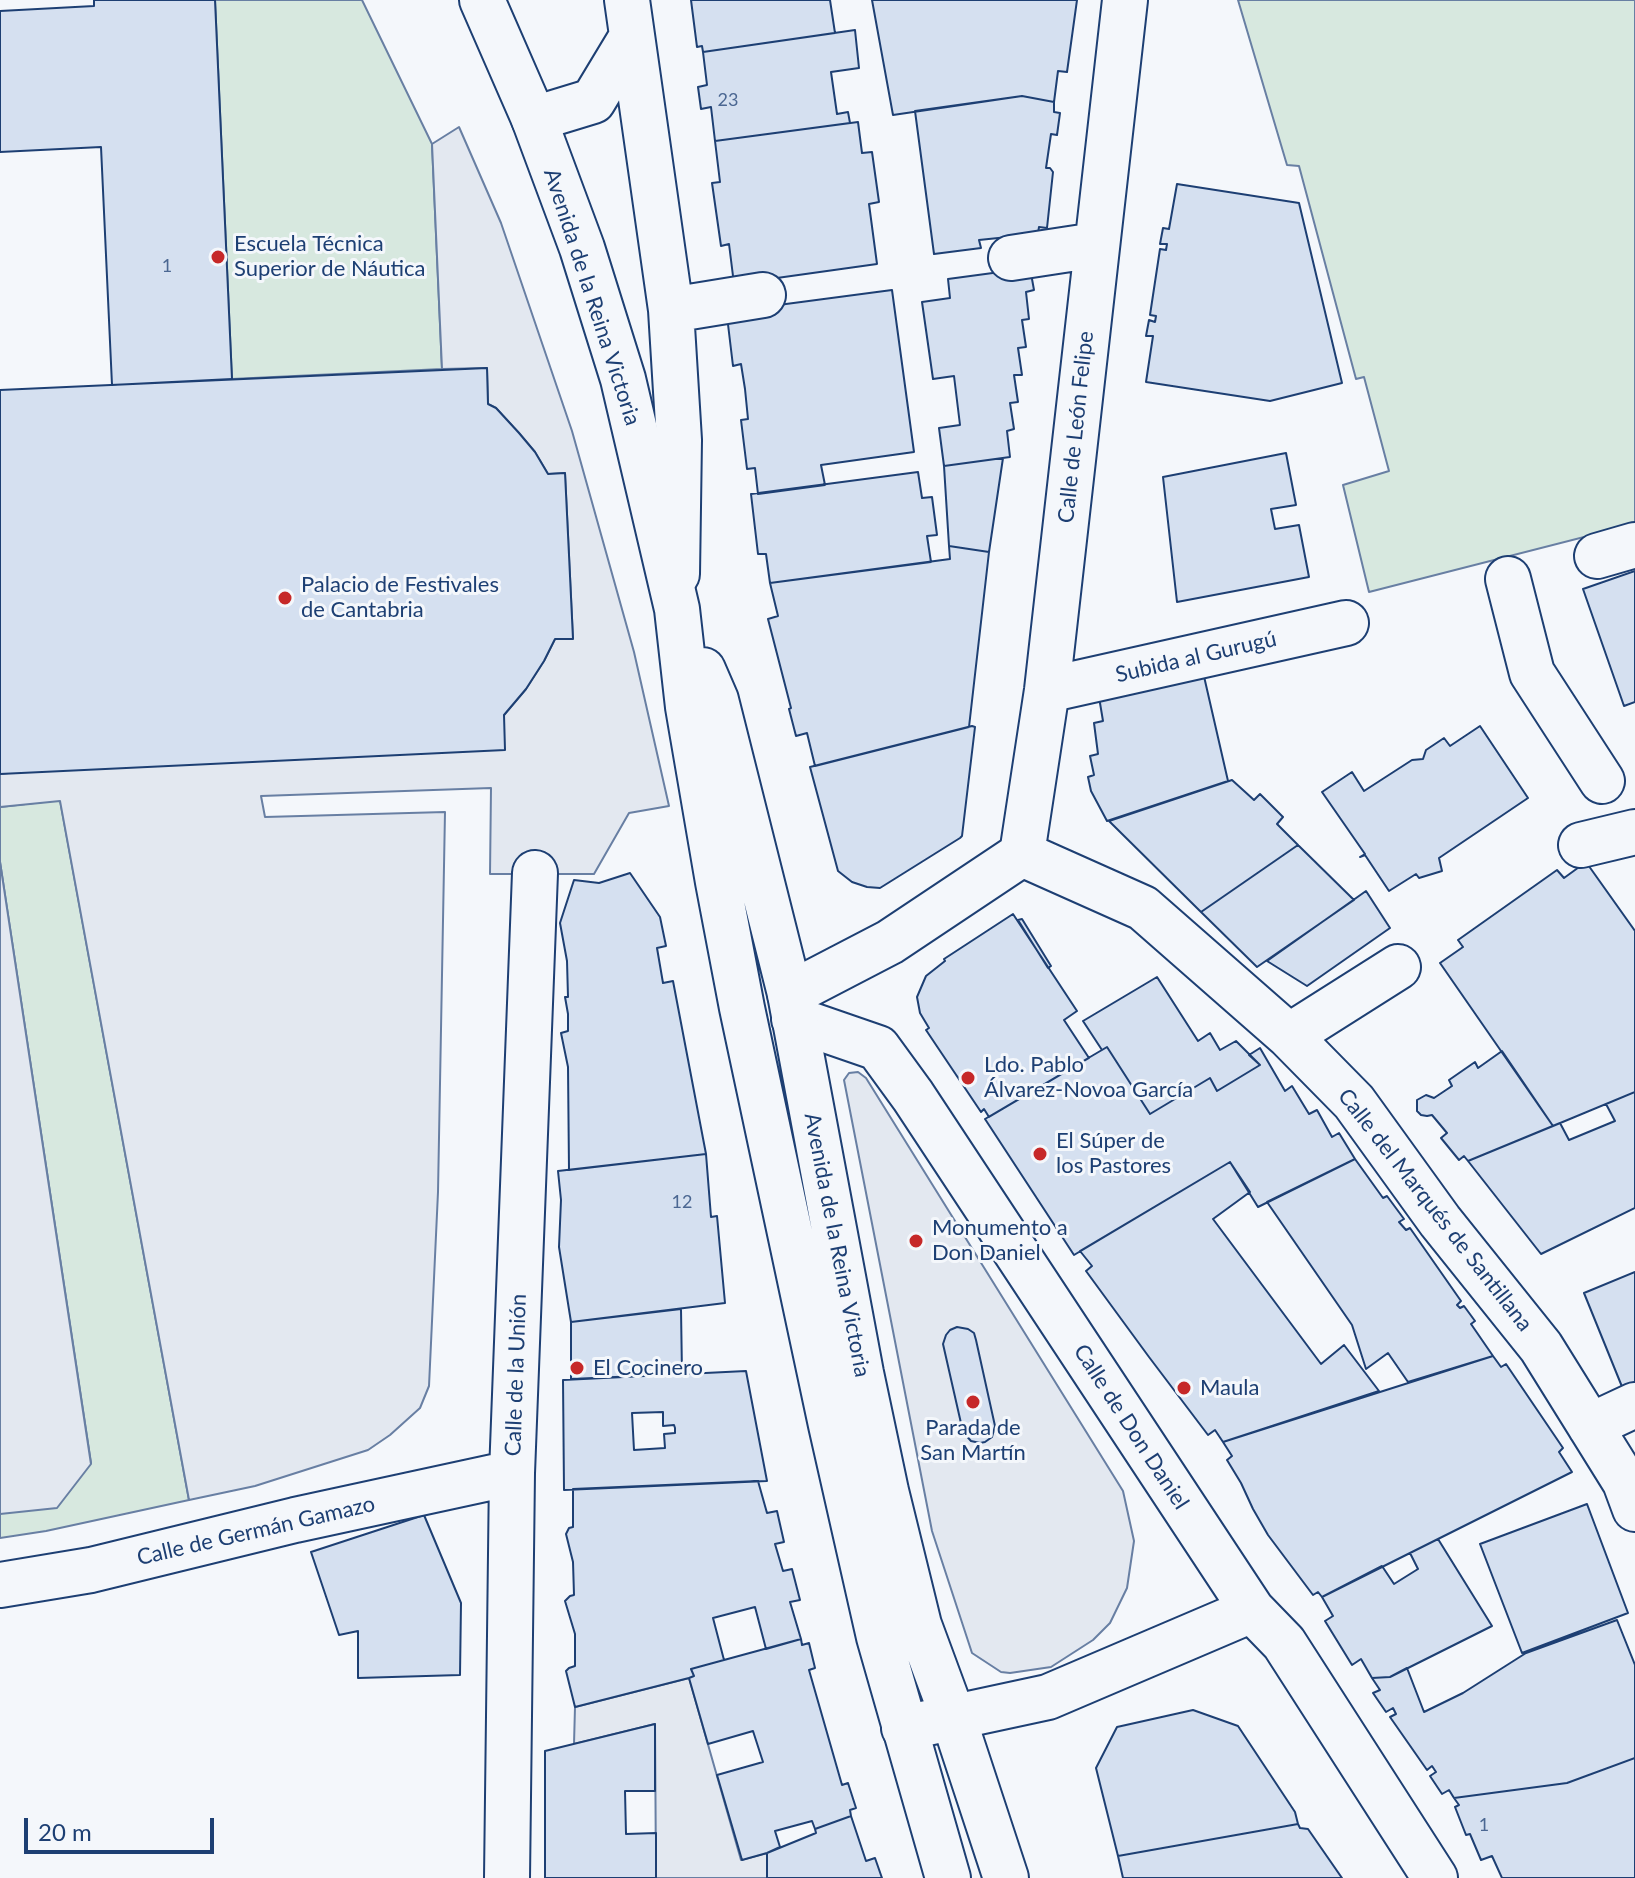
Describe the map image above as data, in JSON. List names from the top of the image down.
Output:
{
  "streets": {
    "street": [
      "Avenida de la Reina Victoria",
      "Calle de León Felipe",
      "Subida al Gurugú",
      "Calle del Marqués de Santillana",
      "Calle de la Unión",
      "Calle de Don Daniel",
      "Calle de Germán Gamazo"
    ]
  },
  "crossings": [
    ["Avenida de la Reina Victoria", "Calle de Don Daniel"],
    ["Calle de León Felipe", "Subida al Gurugú"],
    ["Calle de León Felipe", "Calle del Marqués de Santillana"],
    ["Calle de la Unión", "Calle de Germán Gamazo"]
  ],
  "places": [
    "Escuela Técnica Superior de Náutica",
    "Palacio de Festivales de Cantabria",
    "Ldo. Pablo Álvarez-Novoa García",
    "El Súper de los Pastores",
    "Monumento a Don Daniel",
    "El Cocinero",
    "Maula",
    "Parada de San Martín"
  ],
  "house_numbers": [
    "23",
    "1",
    "12",
    "1"
  ],
  "scale_bar": "20 m"
}
